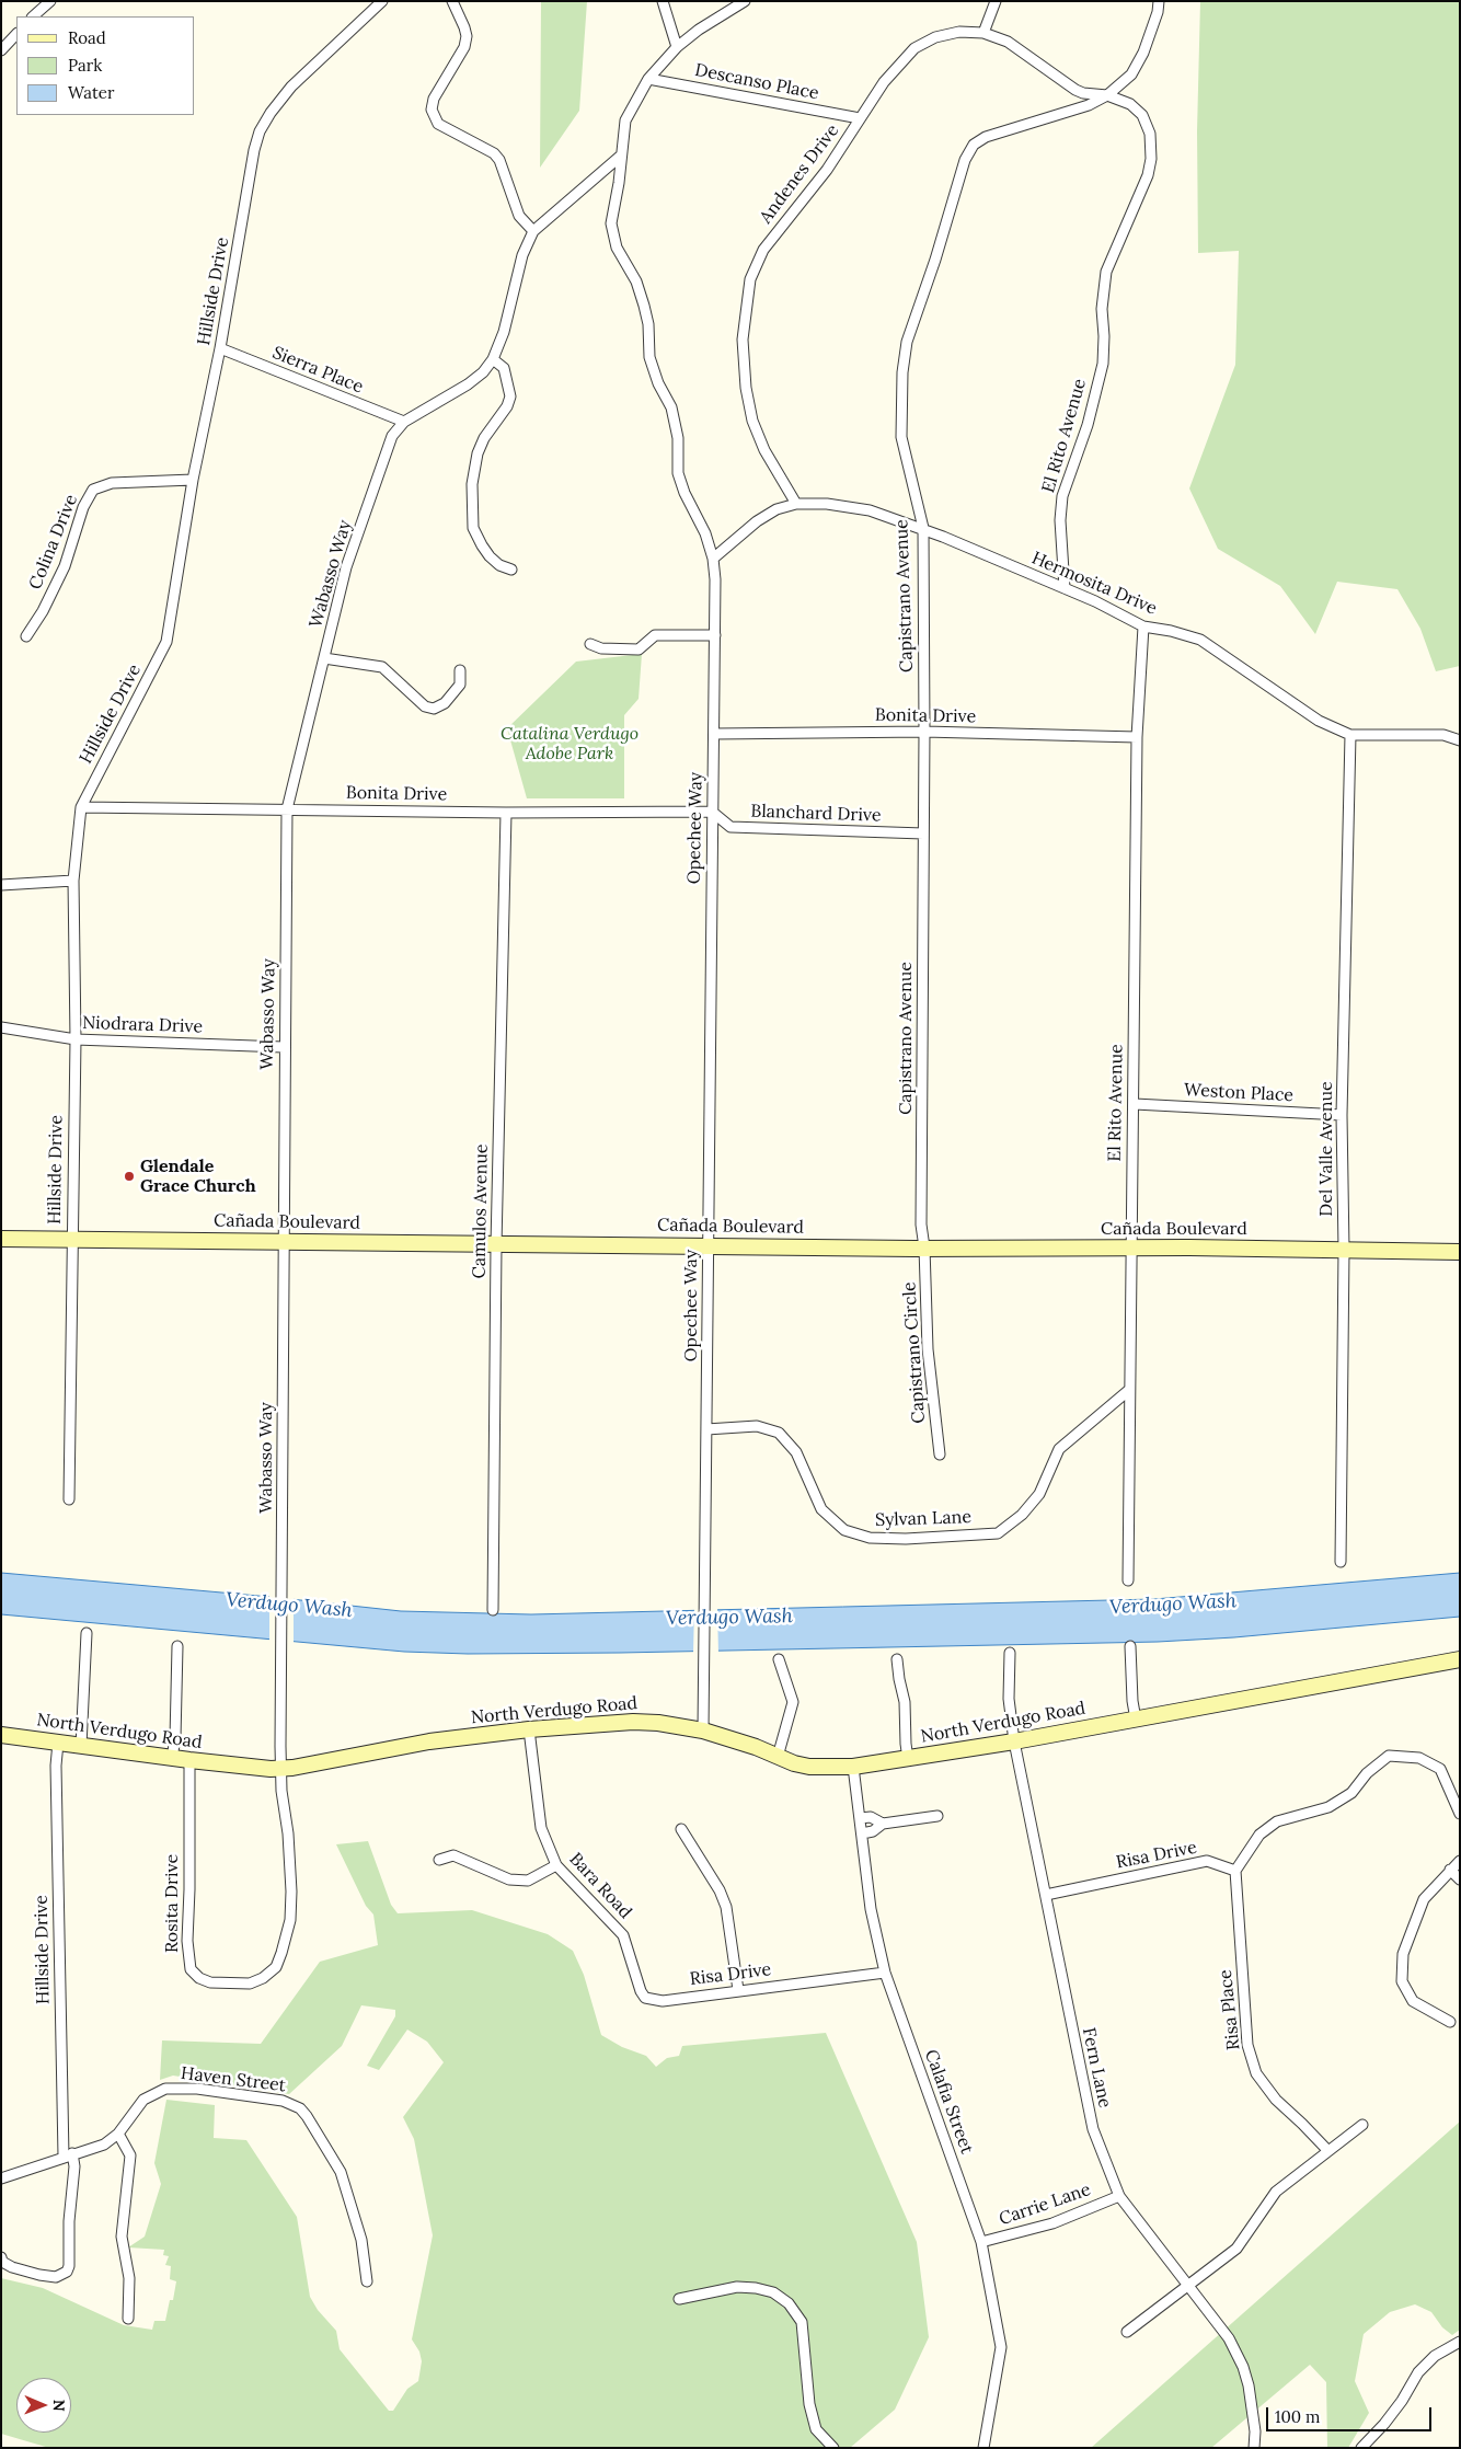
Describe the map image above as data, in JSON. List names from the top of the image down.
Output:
{
  "streets": {
    "main road": ["Cañada Boulevard", "North Verdugo Road"],
    "street": [
      "Descanso Place",
      "Andenes Drive",
      "Hillside Drive",
      "Sierra Place",
      "El Rito Avenue",
      "Colina Drive",
      "Wabasso Way",
      "Hermosita Drive",
      "Capistrano Avenue",
      "Bonita Drive",
      "Blanchard Drive",
      "Opechee Way",
      "Niodrara Drive",
      "Weston Place",
      "Del Valle Avenue",
      "Camulos Avenue",
      "Capistrano Circle",
      "Sylvan Lane",
      "Risa Drive",
      "Bara Road",
      "Rosita Drive",
      "Risa Place",
      "Fern Lane",
      "Haven Street",
      "Calafia Street",
      "Carrie Lane"
    ]
  },
  "crossings": [
    ["Descanso Place", "Andenes Drive"],
    ["Descanso Place", "Opechee Way"],
    ["Andenes Drive", "El Rito Avenue"],
    ["Andenes Drive", "Hermosita Drive"],
    ["Andenes Drive", "Capistrano Avenue"],
    ["Hillside Drive", "Sierra Place"],
    ["Hillside Drive", "Colina Drive"],
    ["Hillside Drive", "Bonita Drive"],
    ["Hillside Drive", "Niodrara Drive"],
    ["Hillside Drive", "Cañada Boulevard"],
    ["Hillside Drive", "North Verdugo Road"],
    ["Hillside Drive", "Haven Street"],
    ["Sierra Place", "Wabasso Way"],
    ["El Rito Avenue", "Hermosita Drive"],
    ["El Rito Avenue", "Capistrano Avenue"],
    ["El Rito Avenue", "Bonita Drive"],
    ["El Rito Avenue", "Weston Place"],
    ["El Rito Avenue", "Cañada Boulevard"],
    ["El Rito Avenue", "Sylvan Lane"],
    ["Wabasso Way", "Bonita Drive"],
    ["Wabasso Way", "Opechee Way"],
    ["Wabasso Way", "Niodrara Drive"],
    ["Wabasso Way", "Cañada Boulevard"],
    ["Wabasso Way", "North Verdugo Road"],
    ["Wabasso Way", "Rosita Drive"],
    ["Hermosita Drive", "Capistrano Avenue"],
    ["Hermosita Drive", "Opechee Way"],
    ["Hermosita Drive", "Del Valle Avenue"],
    ["Capistrano Avenue", "Bonita Drive"],
    ["Capistrano Avenue", "Blanchard Drive"],
    ["Capistrano Avenue", "Cañada Boulevard"],
    ["Capistrano Avenue", "Capistrano Circle"],
    ["Bonita Drive", "Blanchard Drive"],
    ["Bonita Drive", "Opechee Way"],
    ["Bonita Drive", "Camulos Avenue"],
    ["Blanchard Drive", "Opechee Way"],
    ["Opechee Way", "Cañada Boulevard"],
    ["Opechee Way", "Sylvan Lane"],
    ["Opechee Way", "North Verdugo Road"],
    ["Weston Place", "Del Valle Avenue"],
    ["Del Valle Avenue", "Cañada Boulevard"],
    ["Camulos Avenue", "Cañada Boulevard"],
    ["Cañada Boulevard", "Capistrano Circle"],
    ["North Verdugo Road", "Bara Road"],
    ["North Verdugo Road", "Rosita Drive"],
    ["North Verdugo Road", "Fern Lane"],
    ["North Verdugo Road", "Calafia Street"],
    ["Risa Drive", "Bara Road"],
    ["Risa Drive", "Risa Place"],
    ["Risa Drive", "Fern Lane"],
    ["Risa Drive", "Calafia Street"],
    ["Fern Lane", "Carrie Lane"],
    ["Calafia Street", "Carrie Lane"]
  ],
  "water": ["Verdugo Wash"],
  "parks": ["Catalina Verdugo Adobe Park"],
  "places": ["Glendale Grace Church"],
  "legend": ["Road", "Park", "Water"],
  "scale_bar": "100 m",
  "north": "right"
}
